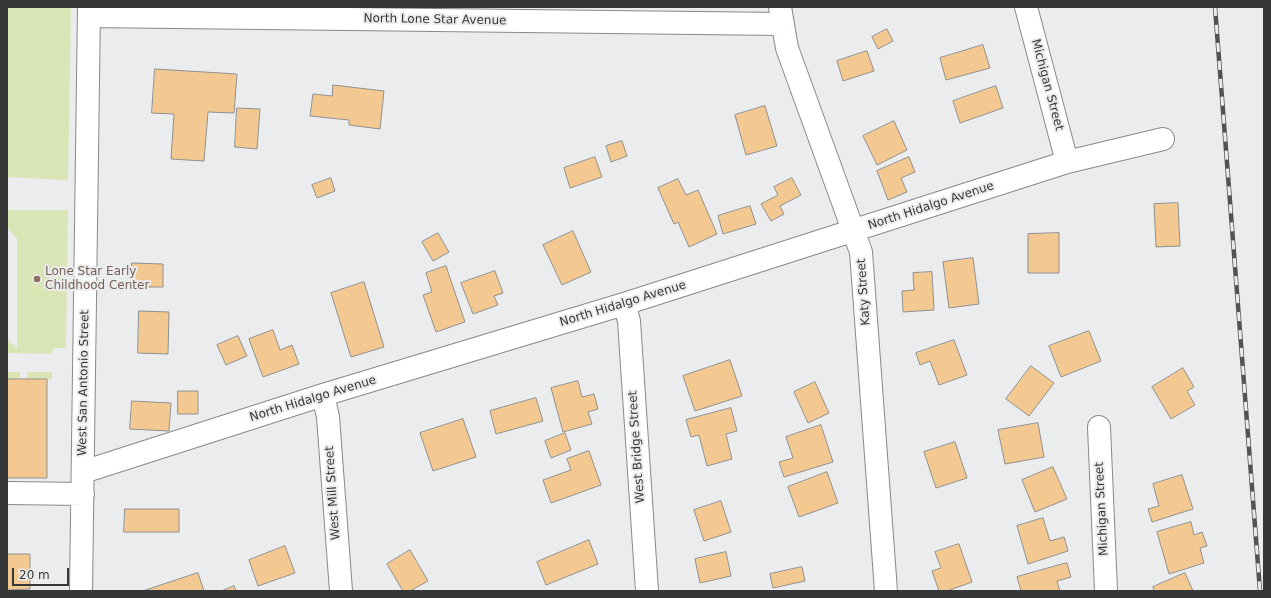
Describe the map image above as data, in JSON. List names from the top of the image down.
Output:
{
  "streets": {
    "street": [
      "North Lone Star Avenue",
      "Michigan Street",
      "North Hidalgo Avenue",
      "Katy Street",
      "West San Antonio Street",
      "West Bridge Street",
      "West Mill Street"
    ]
  },
  "crossings": [
    ["North Lone Star Avenue", "Katy Street"],
    ["North Lone Star Avenue", "West San Antonio Street"],
    ["Michigan Street", "North Hidalgo Avenue"],
    ["North Hidalgo Avenue", "Katy Street"],
    ["North Hidalgo Avenue", "West San Antonio Street"],
    ["North Hidalgo Avenue", "West Bridge Street"],
    ["North Hidalgo Avenue", "West Mill Street"]
  ],
  "places": ["Lone Star Early Childhood Center"],
  "scale_bar": "20 m"
}
